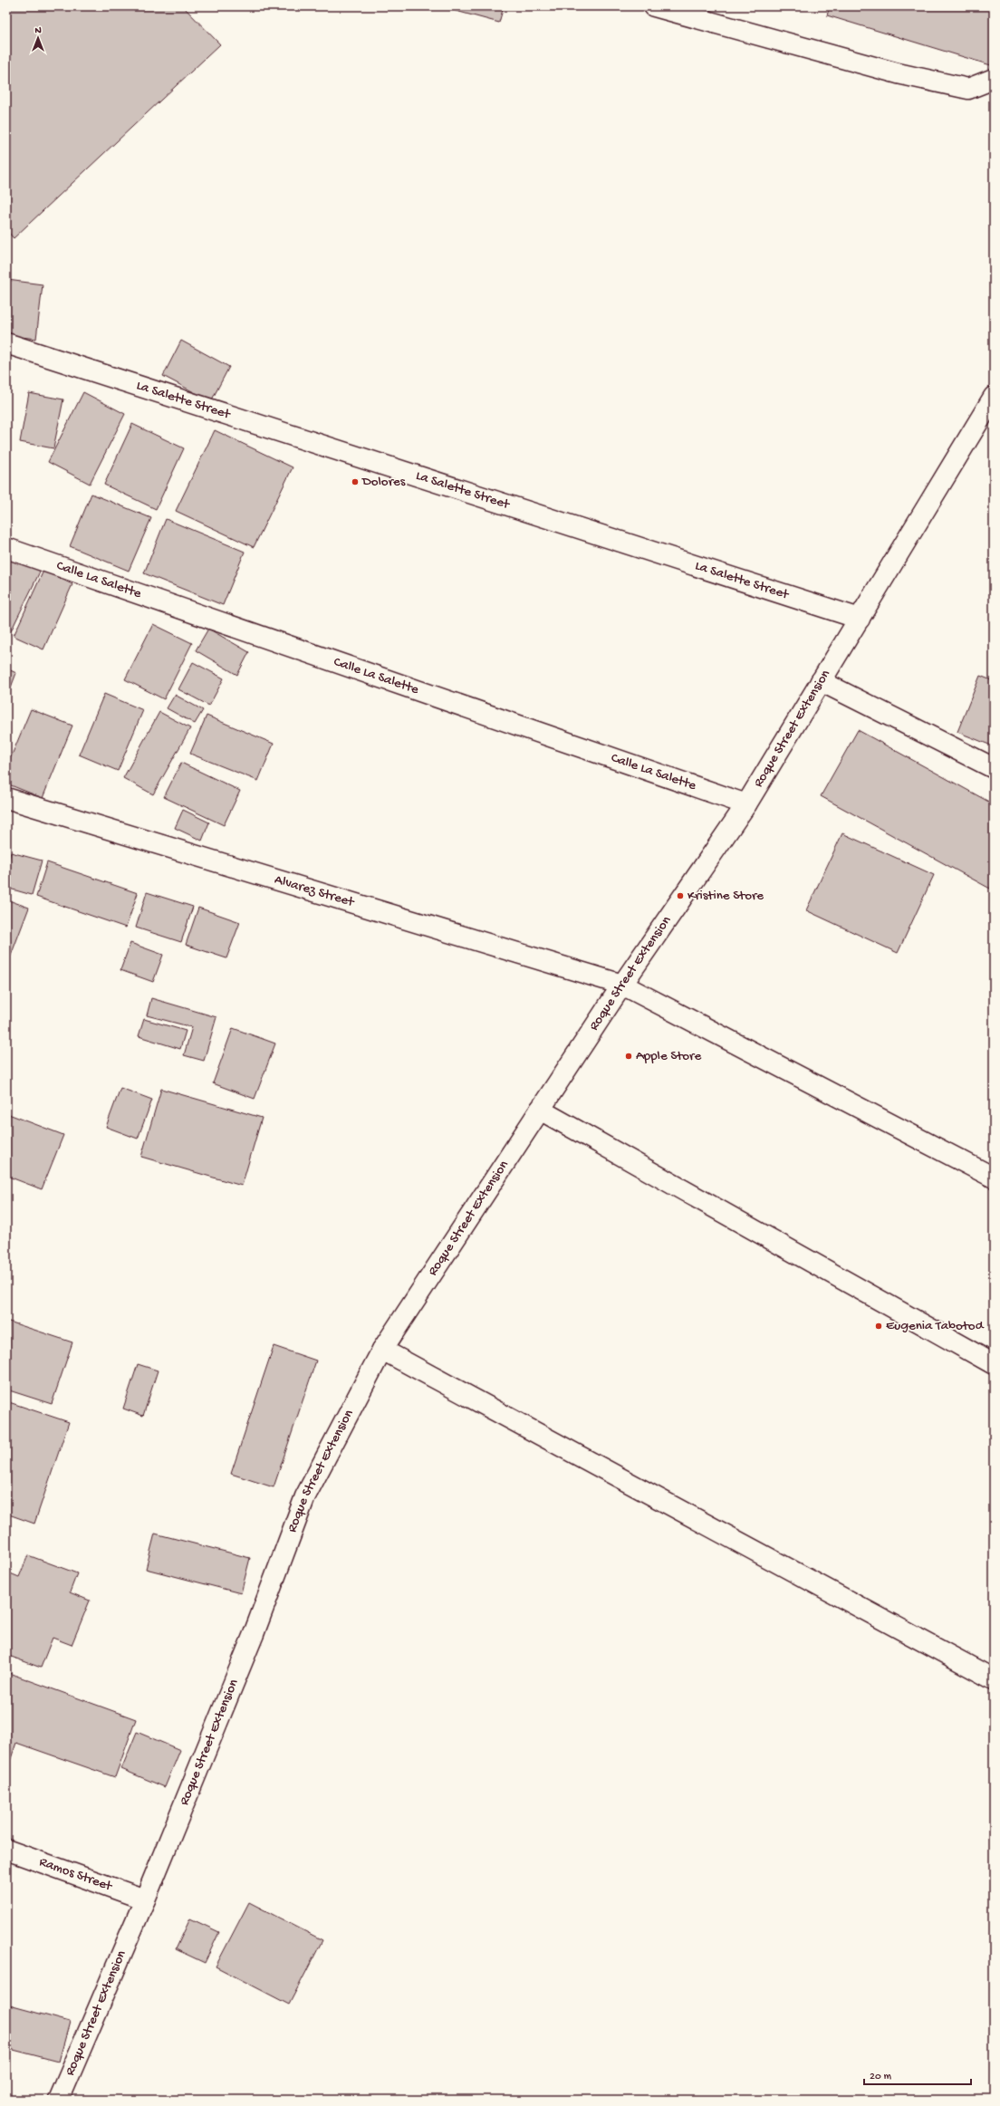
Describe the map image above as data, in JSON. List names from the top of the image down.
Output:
{
  "streets": {
    "street": [
      "La Salette Street",
      "Calle La Salette",
      "Roque Street Extension",
      "Alvarez Street",
      "Ramos Street"
    ]
  },
  "crossings": [
    ["La Salette Street", "Roque Street Extension"],
    ["Calle La Salette", "Roque Street Extension"],
    ["Roque Street Extension", "Alvarez Street"],
    ["Roque Street Extension", "Ramos Street"]
  ],
  "places": [
    "Dolores",
    "Kristine Store",
    "Apple Store",
    "Eugenia Tabotod"
  ],
  "scale_bar": "20 m",
  "north": "top"
}
